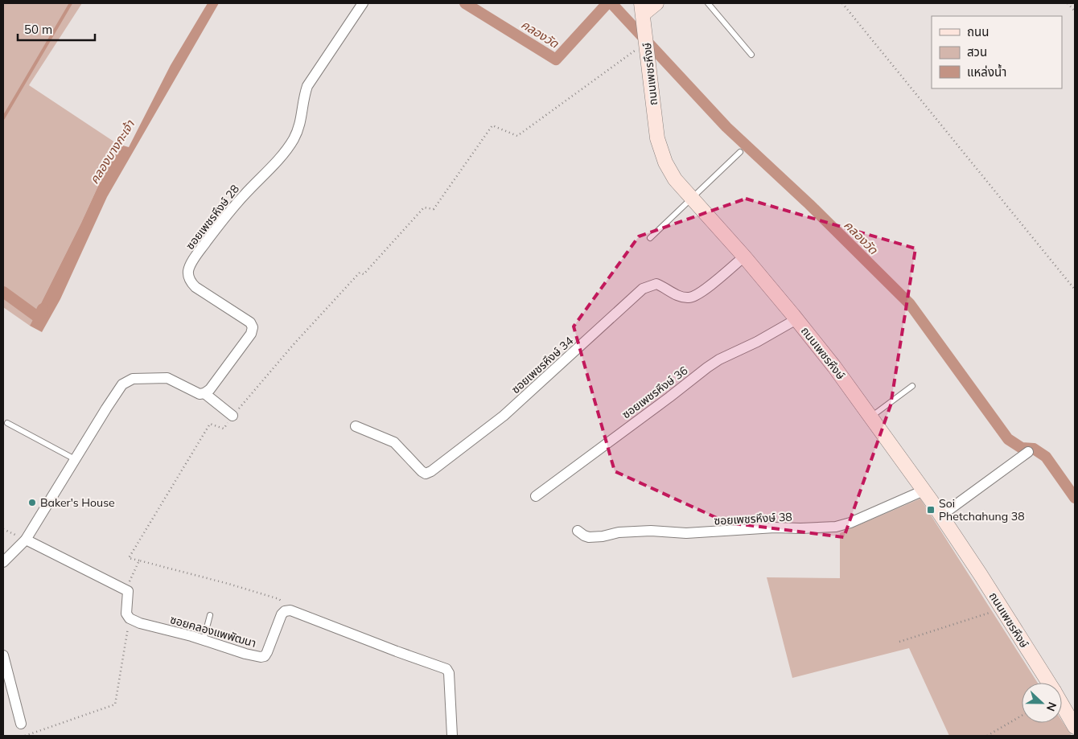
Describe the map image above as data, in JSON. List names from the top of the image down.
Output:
{
  "streets": {
    "main road": ["ถนนเพชรหึงษ์"],
    "street": [
      "ซอยเพชรหึงษ์ 28",
      "ซอยเพชรหึงษ์ 34",
      "ซอยเพชรหึงษ์ 36",
      "ซอยเพชรหึงษ์ 38",
      "ซอยคลองแพพัฒนา"
    ]
  },
  "crossings": [
    ["ถนนเพชรหึงษ์", "ซอยเพชรหึงษ์ 34"],
    ["ถนนเพชรหึงษ์", "ซอยเพชรหึงษ์ 36"],
    ["ถนนเพชรหึงษ์", "ซอยเพชรหึงษ์ 38"]
  ],
  "water": ["คลองวัด", "คลองบางกะเจ้า"],
  "places": {
    "other": ["Baker's House"],
    "transit": ["Soi Phetchahung 38"]
  },
  "legend": ["ถนน", "สวน", "แหล่งน้ำ"],
  "scale_bar": "50 m",
  "north": "right"
}
